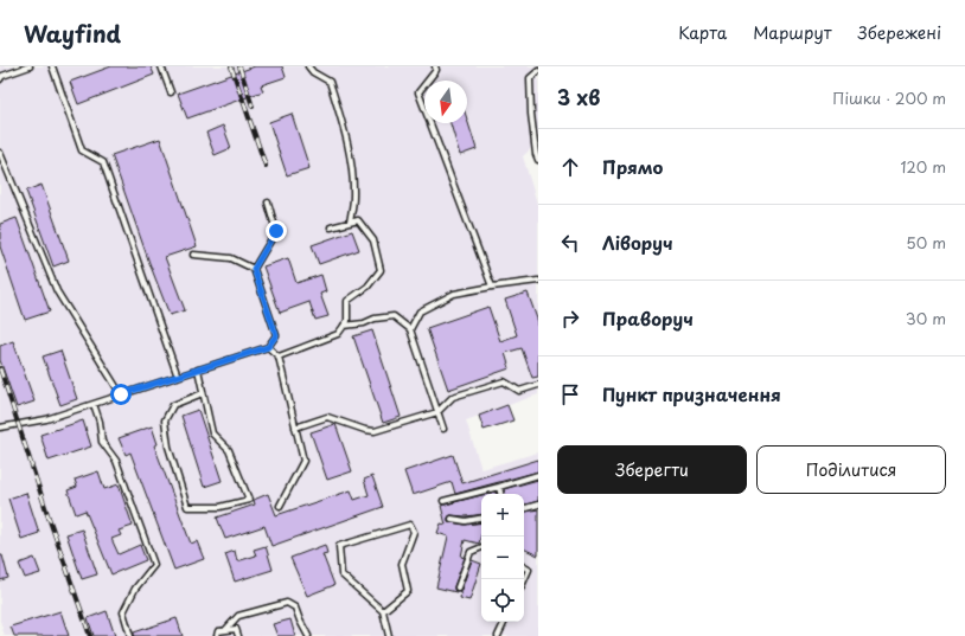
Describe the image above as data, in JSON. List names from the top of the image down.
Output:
{
  "north": "bottom",
  "page": {
    "header": "Wayfind",
    "nav": ["Карта", "Маршрут", "Збережені"],
    "heading": ["3 хв", "Пішки · 200 m"],
    "list": [
      ["Прямо", "120 m"],
      ["Ліворуч", "50 m"],
      ["Праворуч", "30 m"],
      "Пункт призначення"
    ],
    "buttons": ["Зберегти", "Поділитися"],
    "map_buttons": ["+", "−"]
  }
}
